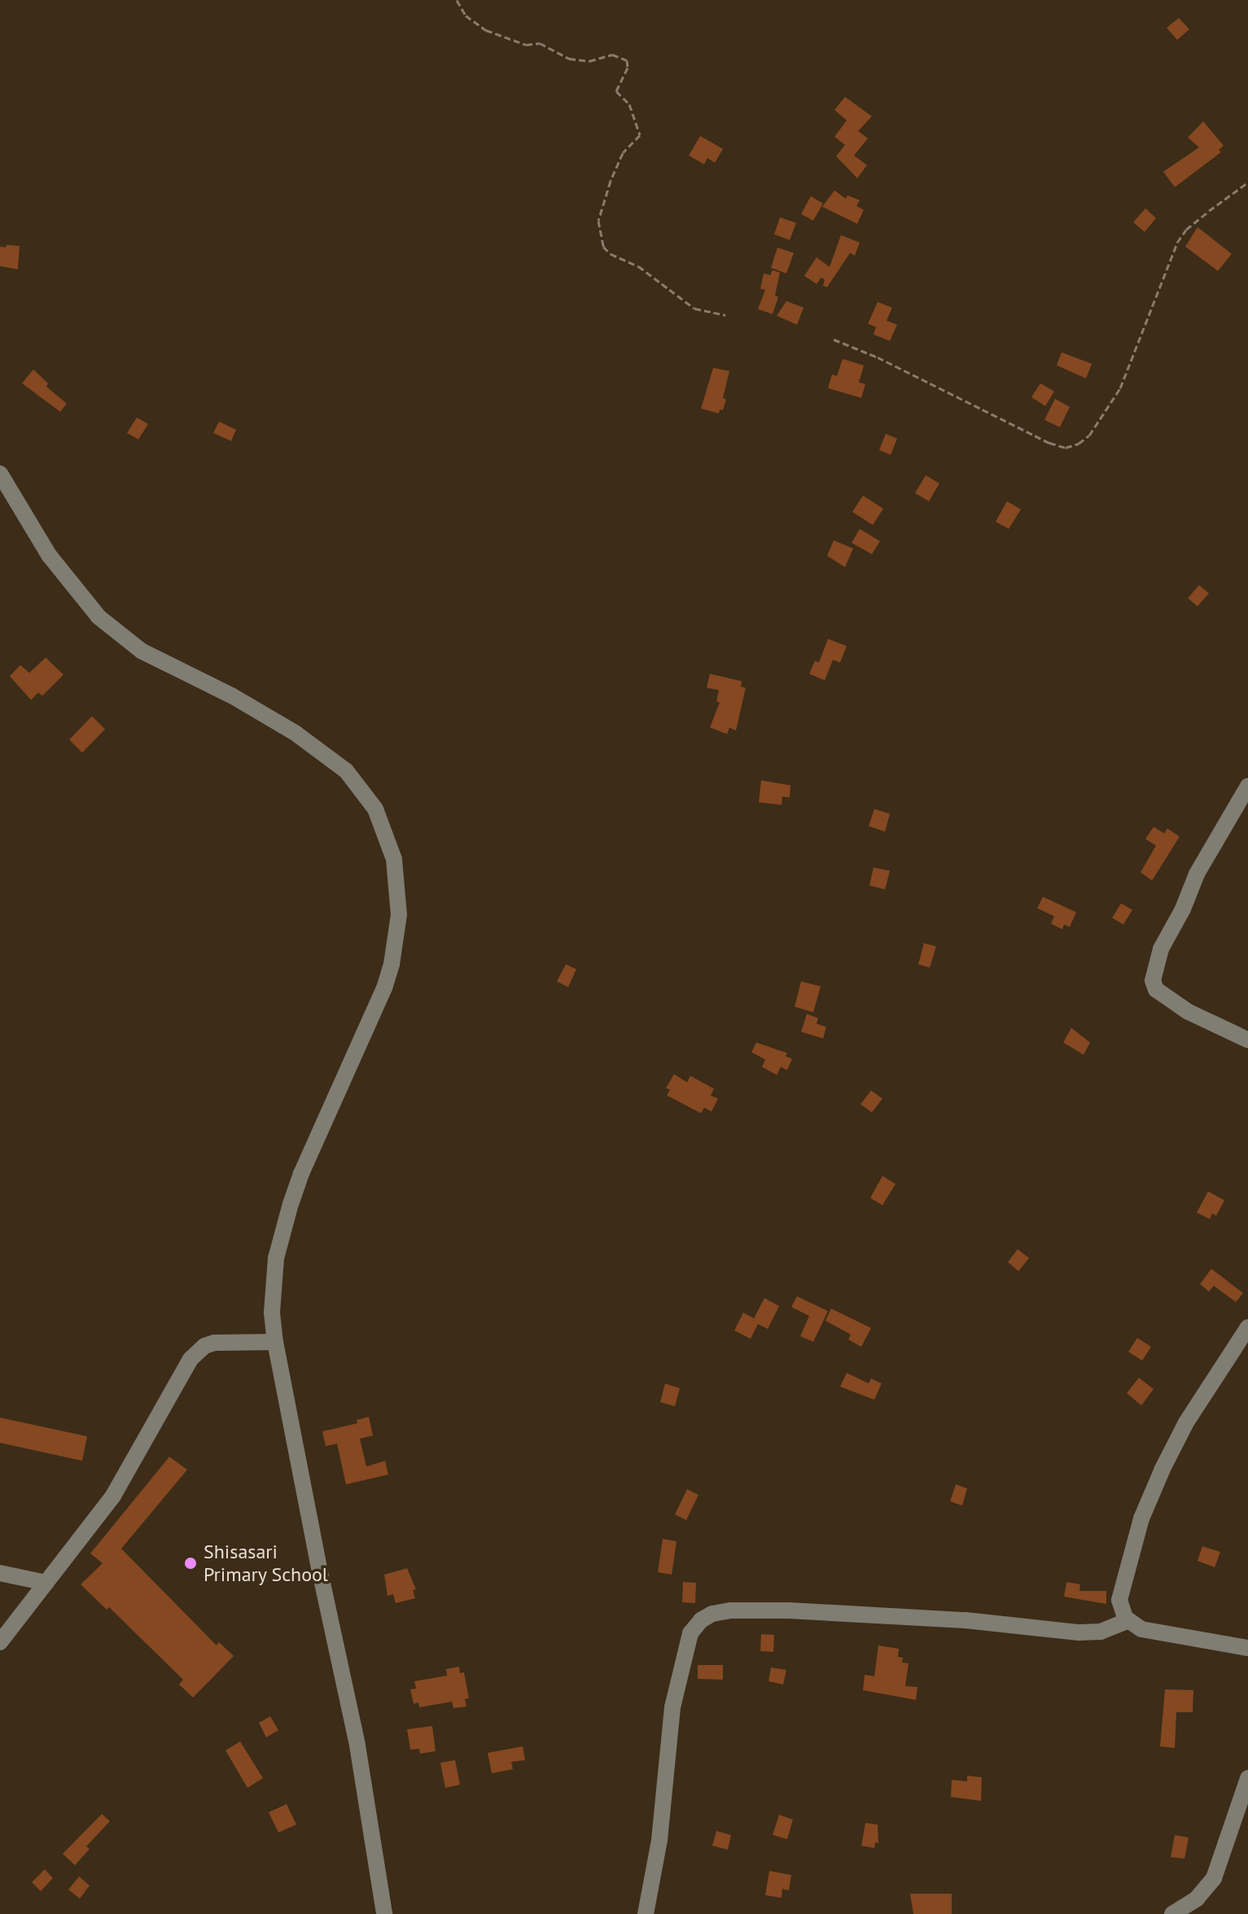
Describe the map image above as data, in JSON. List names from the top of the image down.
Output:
{
  "places": ["Shisasari Primary School"]
}
